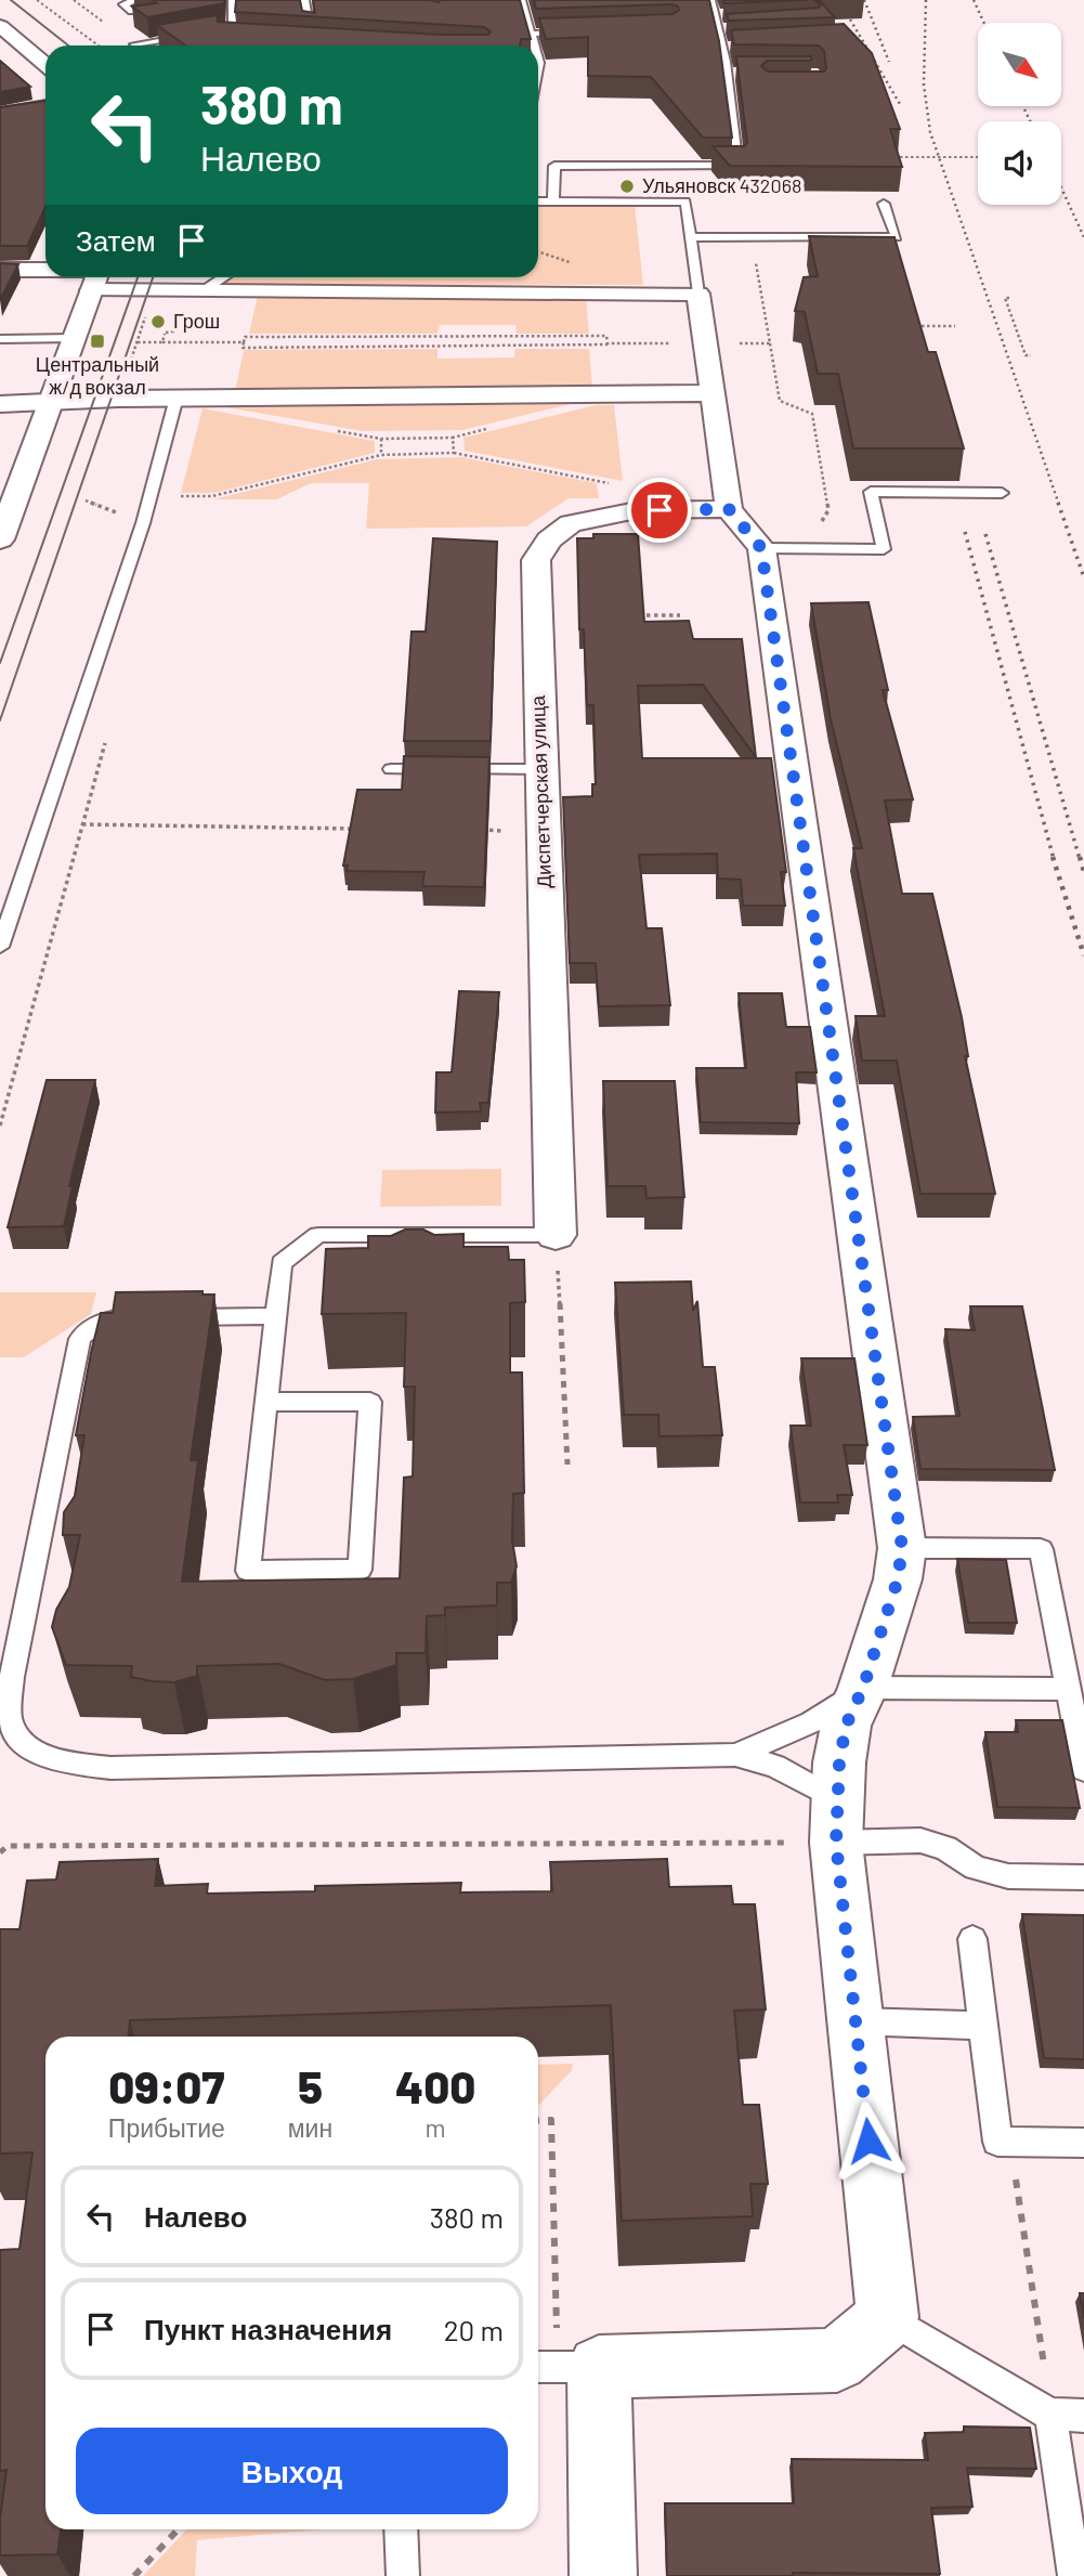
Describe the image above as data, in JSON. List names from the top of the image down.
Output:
{
  "streets": {
    "street": ["Диспетчерская улица"]
  },
  "places": {
    "other": ["Ульяновск 432068", "Грош"],
    "transit": ["Центральный ж/д вокзал"]
  },
  "north": "bottom right",
  "page": {
    "turn": ["380 m", "Налево"],
    "then": "Затем",
    "eta": [
      "09:07",
      "Прибытие",
      "5",
      "мин",
      "400",
      "m"
    ],
    "list": [
      {
        "name": "Налево",
        "value": "380 m"
      },
      {
        "name": "Пункт назначения",
        "value": "20 m"
      }
    ],
    "buttons": "Выход"
  }
}
